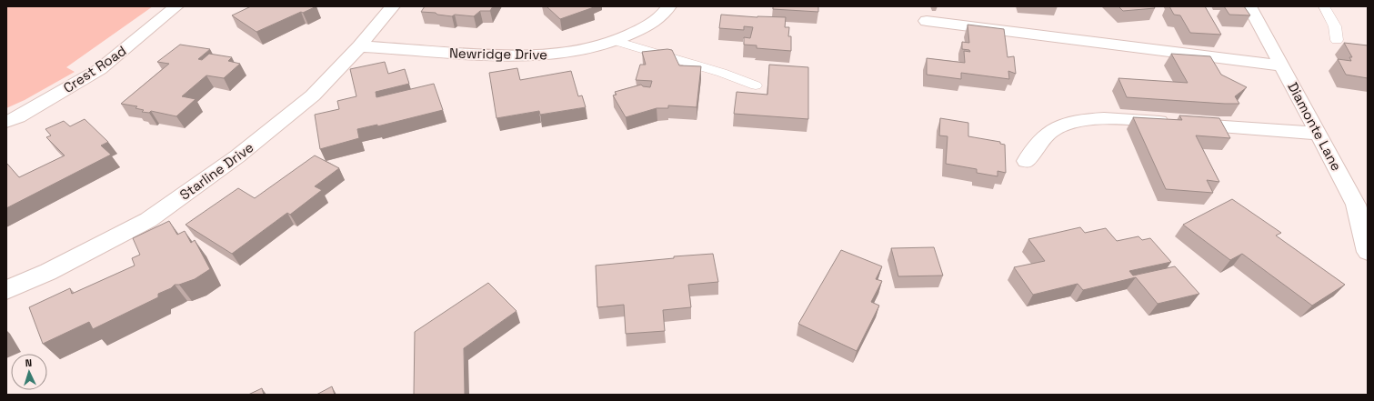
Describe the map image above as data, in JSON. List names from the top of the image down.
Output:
{
  "streets": {
    "street": [
      "Newridge Drive",
      "Crest Road",
      "Diamonte Lane",
      "Starline Drive"
    ]
  },
  "crossings": [
    ["Newridge Drive", "Starline Drive"]
  ],
  "north": "top"
}
